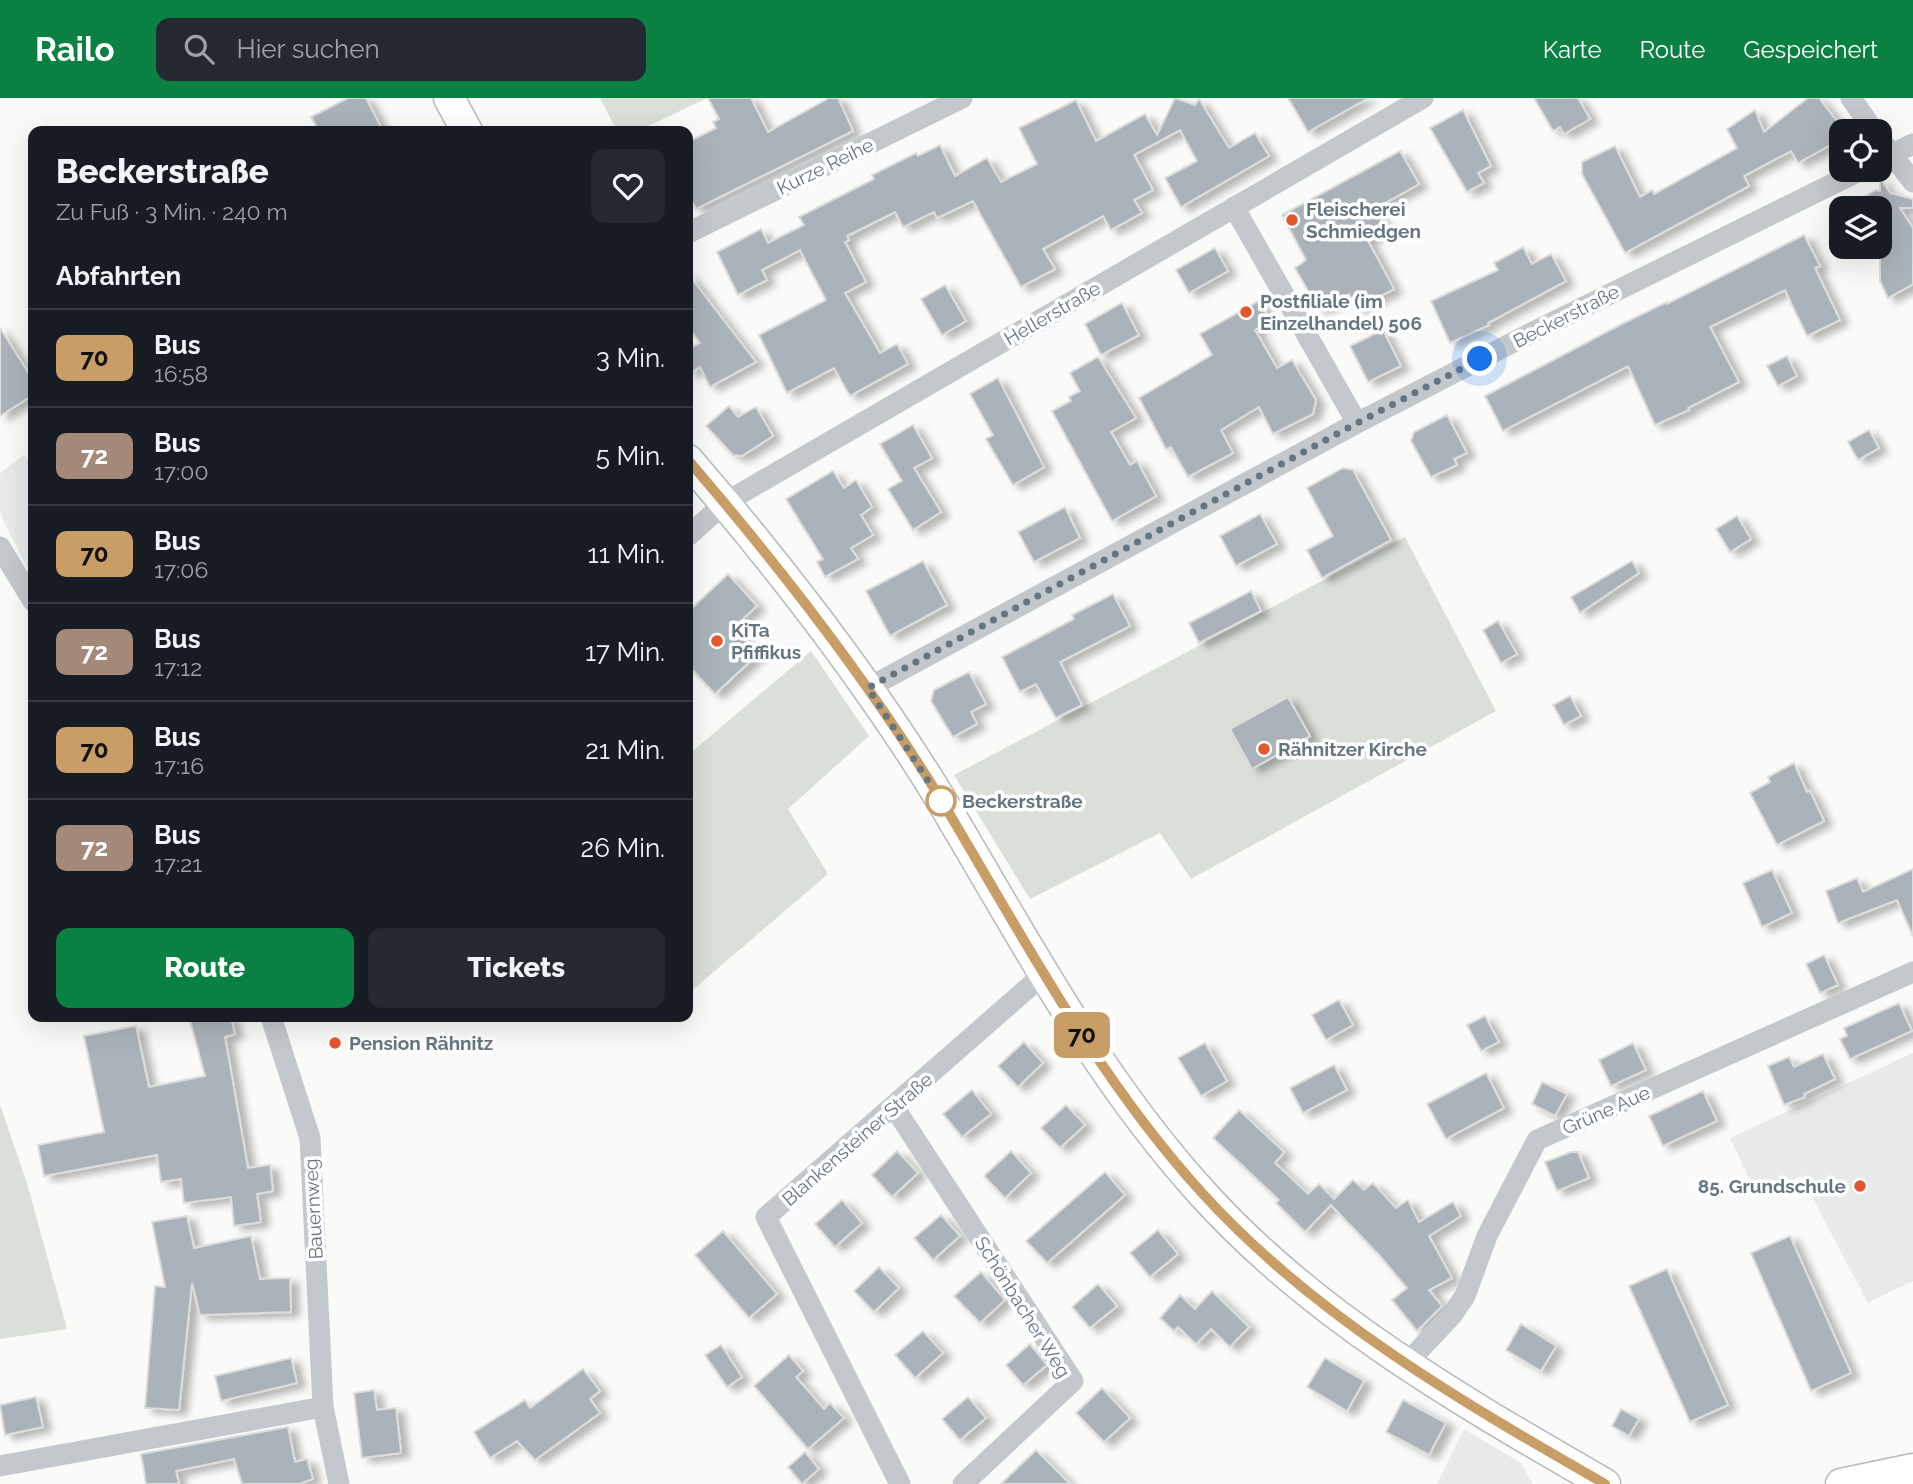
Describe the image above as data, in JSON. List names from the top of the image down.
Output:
{
  "streets": {
    "street": [
      "Kurze Reihe",
      "Hellerstraße",
      "Beckerstraße",
      "Grüne Aue",
      "Blankensteiner Straße",
      "Bauernweg",
      "Schönbacher Weg"
    ]
  },
  "crossings": [
    ["Blankensteiner Straße", "Schönbacher Weg"]
  ],
  "places": [
    "Fleischerei Schmiedgen",
    "Postfiliale (im Einzelhandel) 506",
    "KiTa Pfiffikus",
    "Rähnitzer Kirche",
    "Beckerstraße",
    "Pension Rähnitz",
    "85. Grundschule"
  ],
  "lines": ["bus line 70"],
  "page": {
    "header": "Railo",
    "search": "Hier suchen",
    "nav": ["Karte", "Route", "Gespeichert"],
    "on_map": "70",
    "heading": [
      ["Beckerstraße", "Zu Fuß · 3 Min. · 240 m"],
      "Abfahrten"
    ],
    "list": [
      {
        "mark": "70",
        "name": "Bus",
        "note": "16:58",
        "value": "3 Min."
      },
      {
        "mark": "72",
        "name": "Bus",
        "note": "17:00",
        "value": "5 Min."
      },
      {
        "mark": "70",
        "name": "Bus",
        "note": "17:06",
        "value": "11 Min."
      },
      {
        "mark": "72",
        "name": "Bus",
        "note": "17:12",
        "value": "17 Min."
      },
      {
        "mark": "70",
        "name": "Bus",
        "note": "17:16",
        "value": "21 Min."
      },
      {
        "mark": "72",
        "name": "Bus",
        "note": "17:21",
        "value": "26 Min."
      }
    ],
    "buttons": ["Route", "Tickets"]
  }
}
